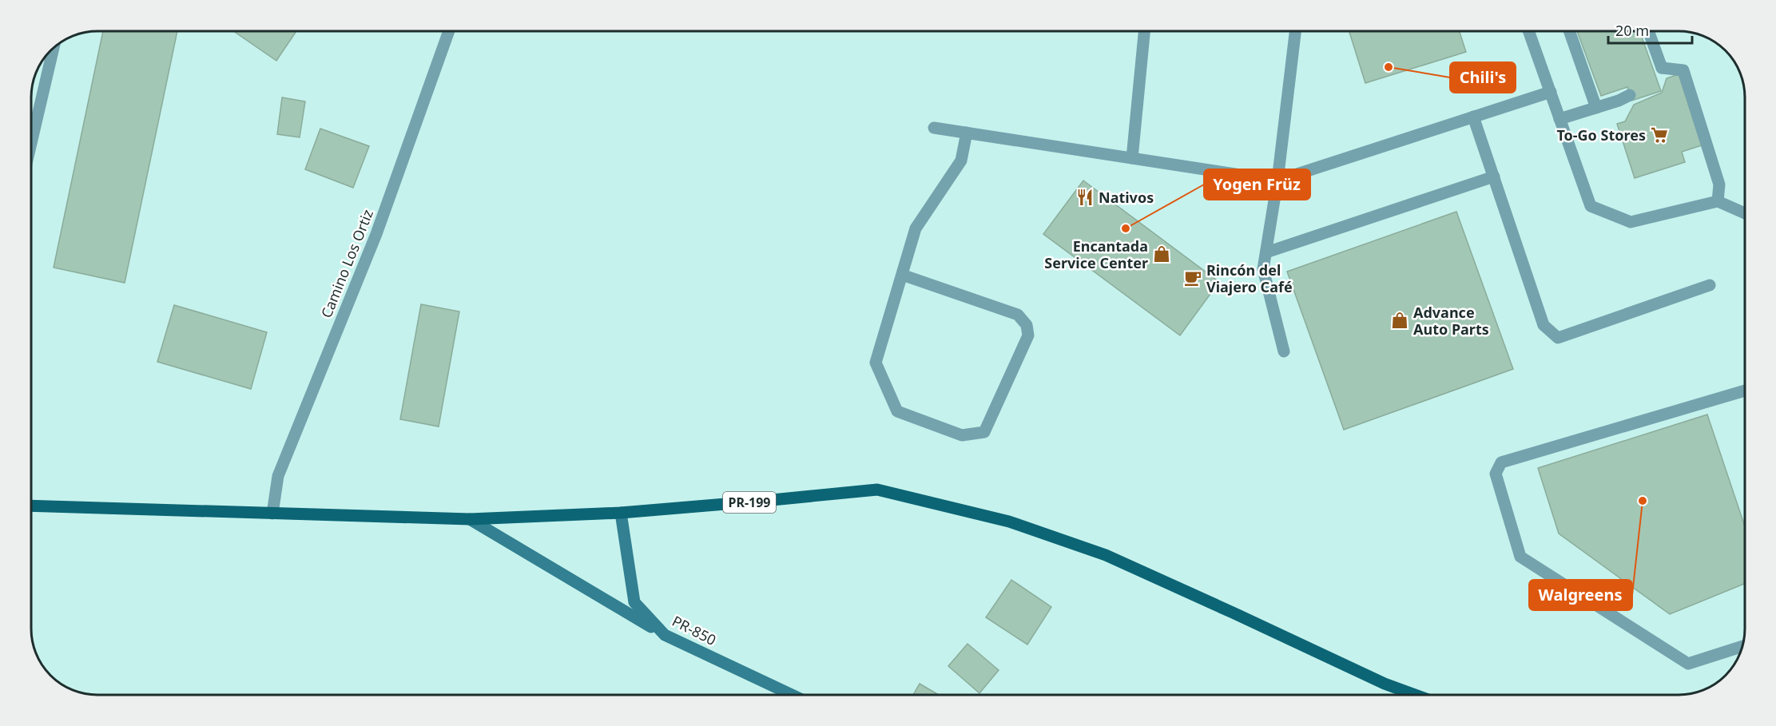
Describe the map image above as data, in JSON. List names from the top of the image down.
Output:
{
  "streets": {
    "main road": ["PR-199"],
    "street": ["Camino Los Ortiz", "PR-850"]
  },
  "crossings": [
    ["Camino Los Ortiz", "PR-199"],
    ["PR-199", "PR-850"]
  ],
  "places": {
    "other": ["Chili's", "Yogen Früz", "Walgreens"],
    "supermarket": ["To-Go Stores"],
    "restaurant": ["Nativos"],
    "shop": ["Encantada Service Center", "Advance Auto Parts"],
    "cafe": ["Rincón del Viajero Café"]
  },
  "scale_bar": "20 m"
}
